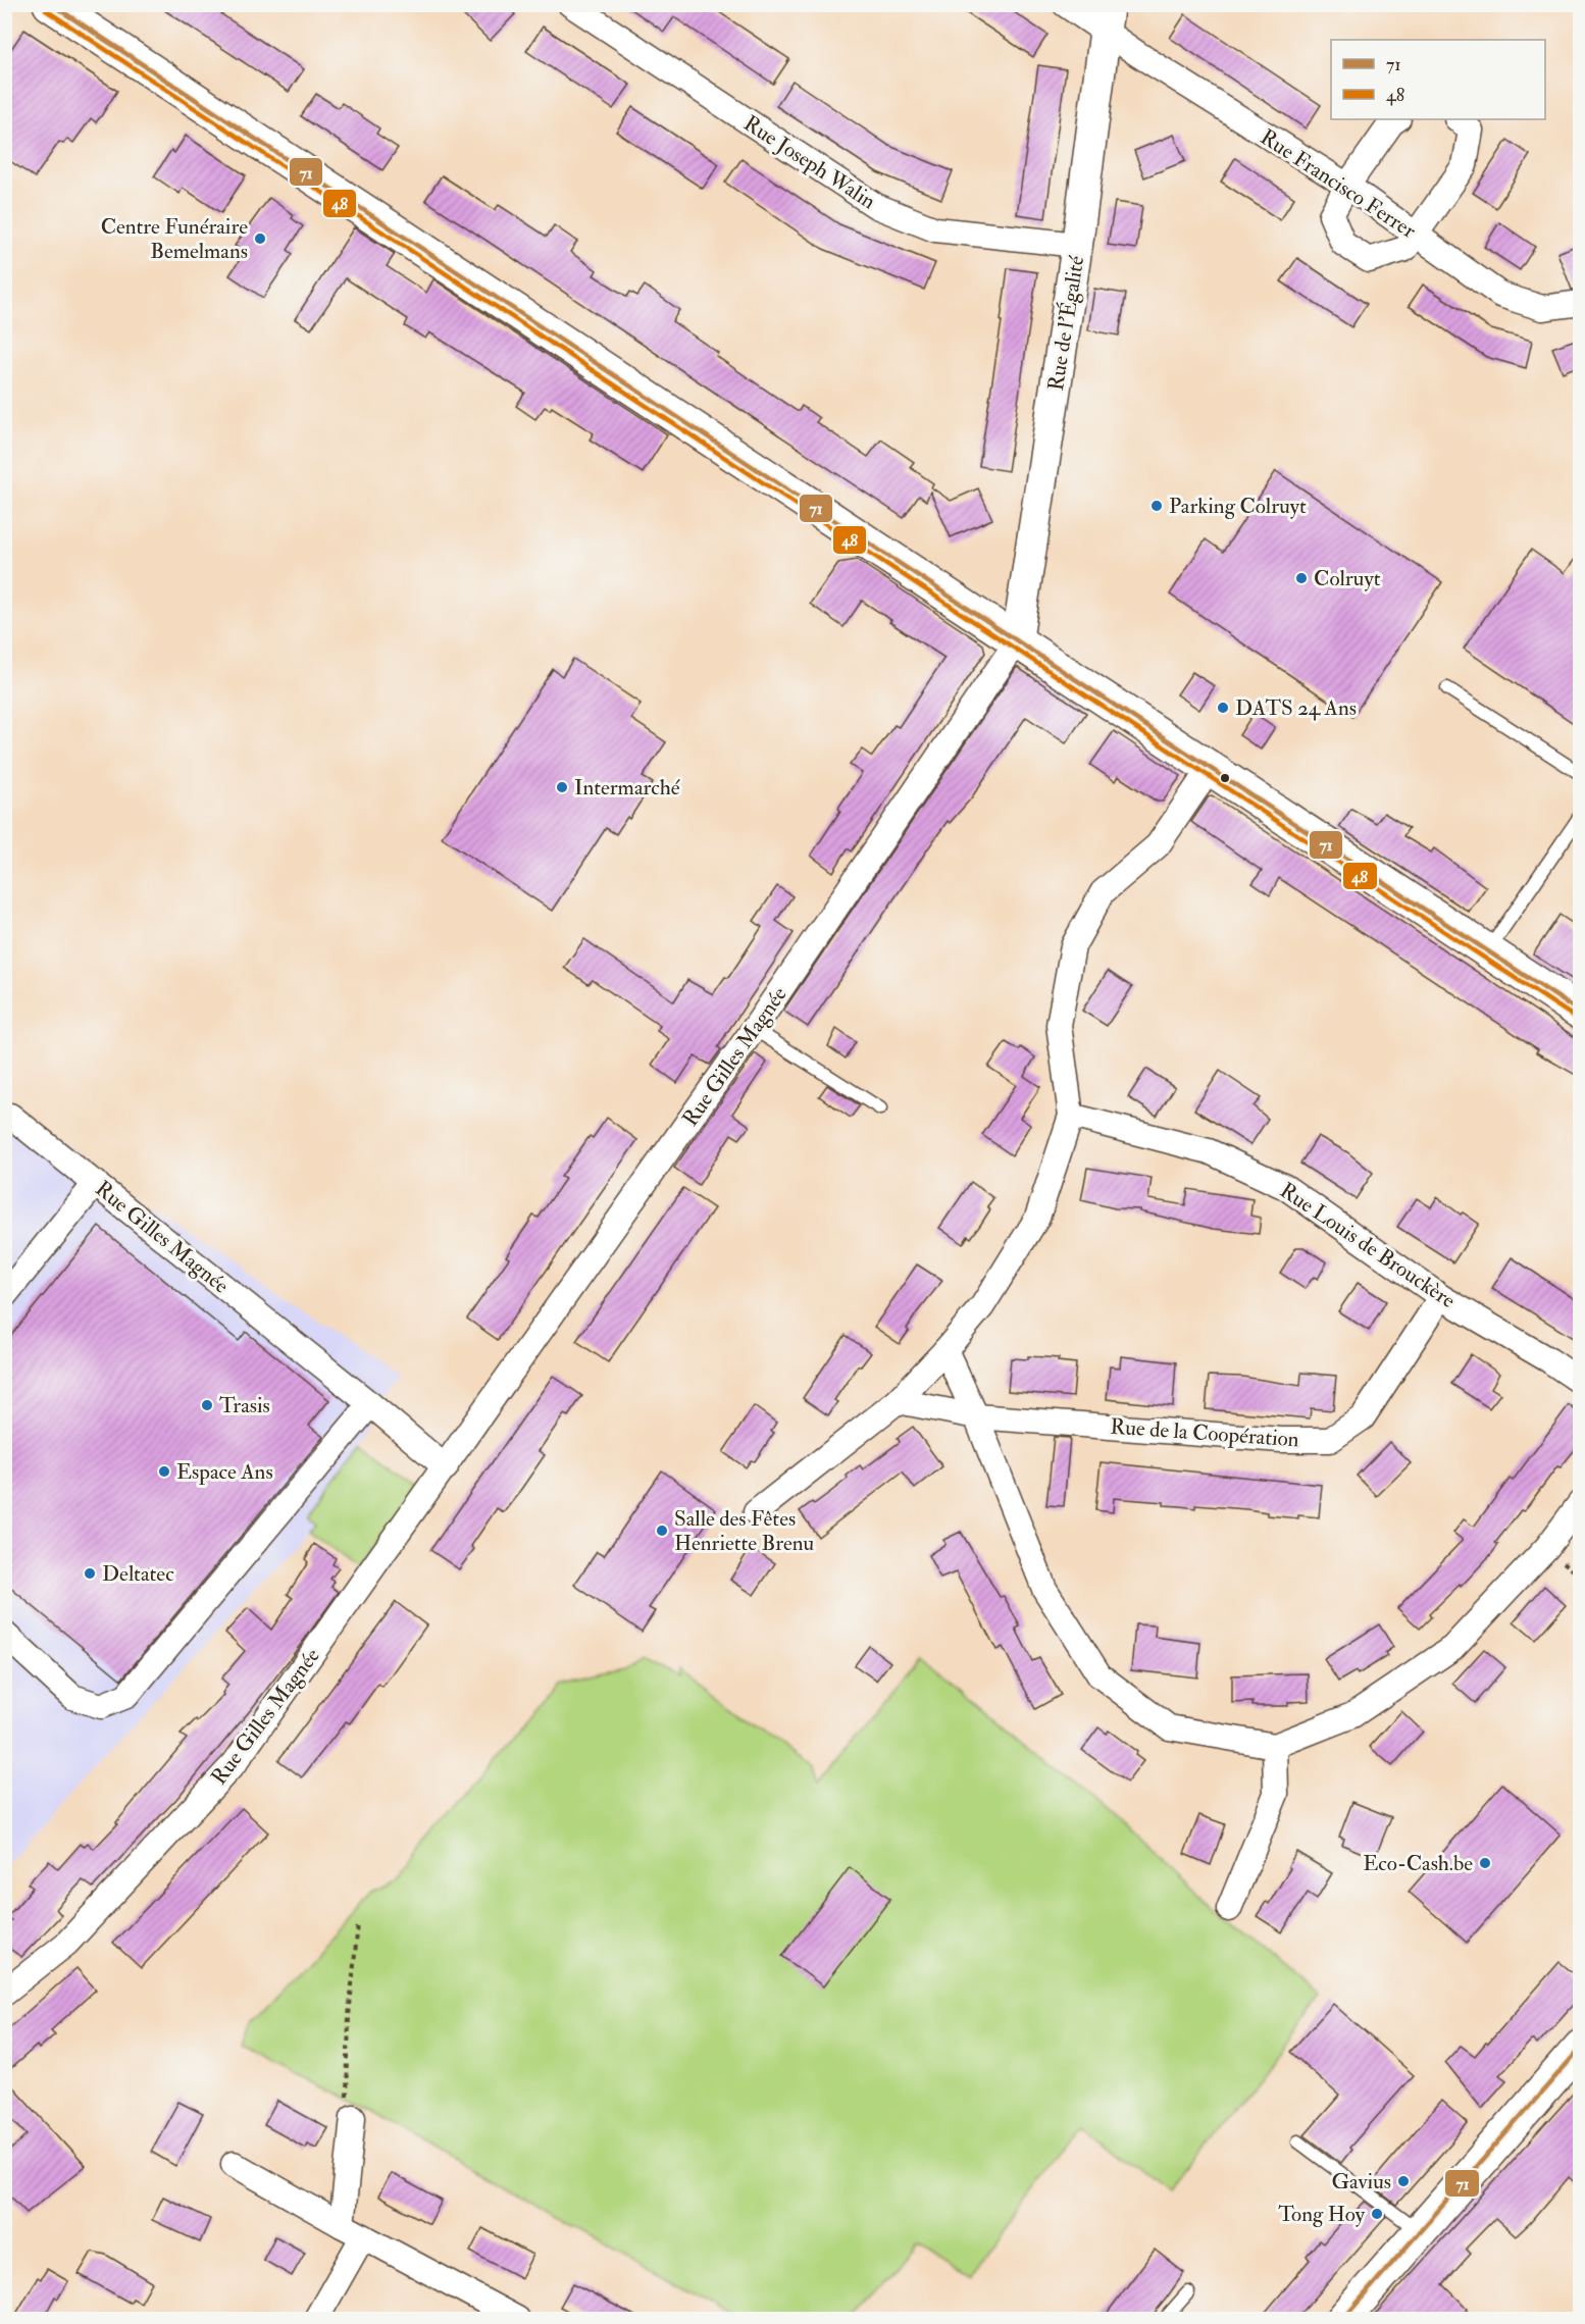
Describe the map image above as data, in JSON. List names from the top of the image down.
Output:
{
  "streets": {
    "street": [
      "Rue Joseph Walin",
      "Rue Francisco Ferrer",
      "Rue de l'Égalité",
      "Rue Gilles Magnée",
      "Rue Louis de Brouckère",
      "Rue de la Coopération"
    ]
  },
  "crossings": [
    ["Rue Joseph Walin", "Rue de l'Égalité"],
    ["Rue Francisco Ferrer", "Rue de l'Égalité"],
    ["Rue de l'Égalité", "Rue Gilles Magnée"],
    ["Rue Louis de Brouckère", "Rue de la Coopération"]
  ],
  "places": [
    "Centre Funéraire Bemelmans",
    "Parking Colruyt",
    "Colruyt",
    "DATS 24 Ans",
    "Intermarché",
    "Trasis",
    "Espace Ans",
    "Salle des Fêtes Henriette Brenu",
    "Deltatec",
    "Eco-Cash.be",
    "Gavius",
    "Tong Hoy"
  ],
  "lines": ["transit line 71", "transit line 48"],
  "legend": ["71", "48"]
}
